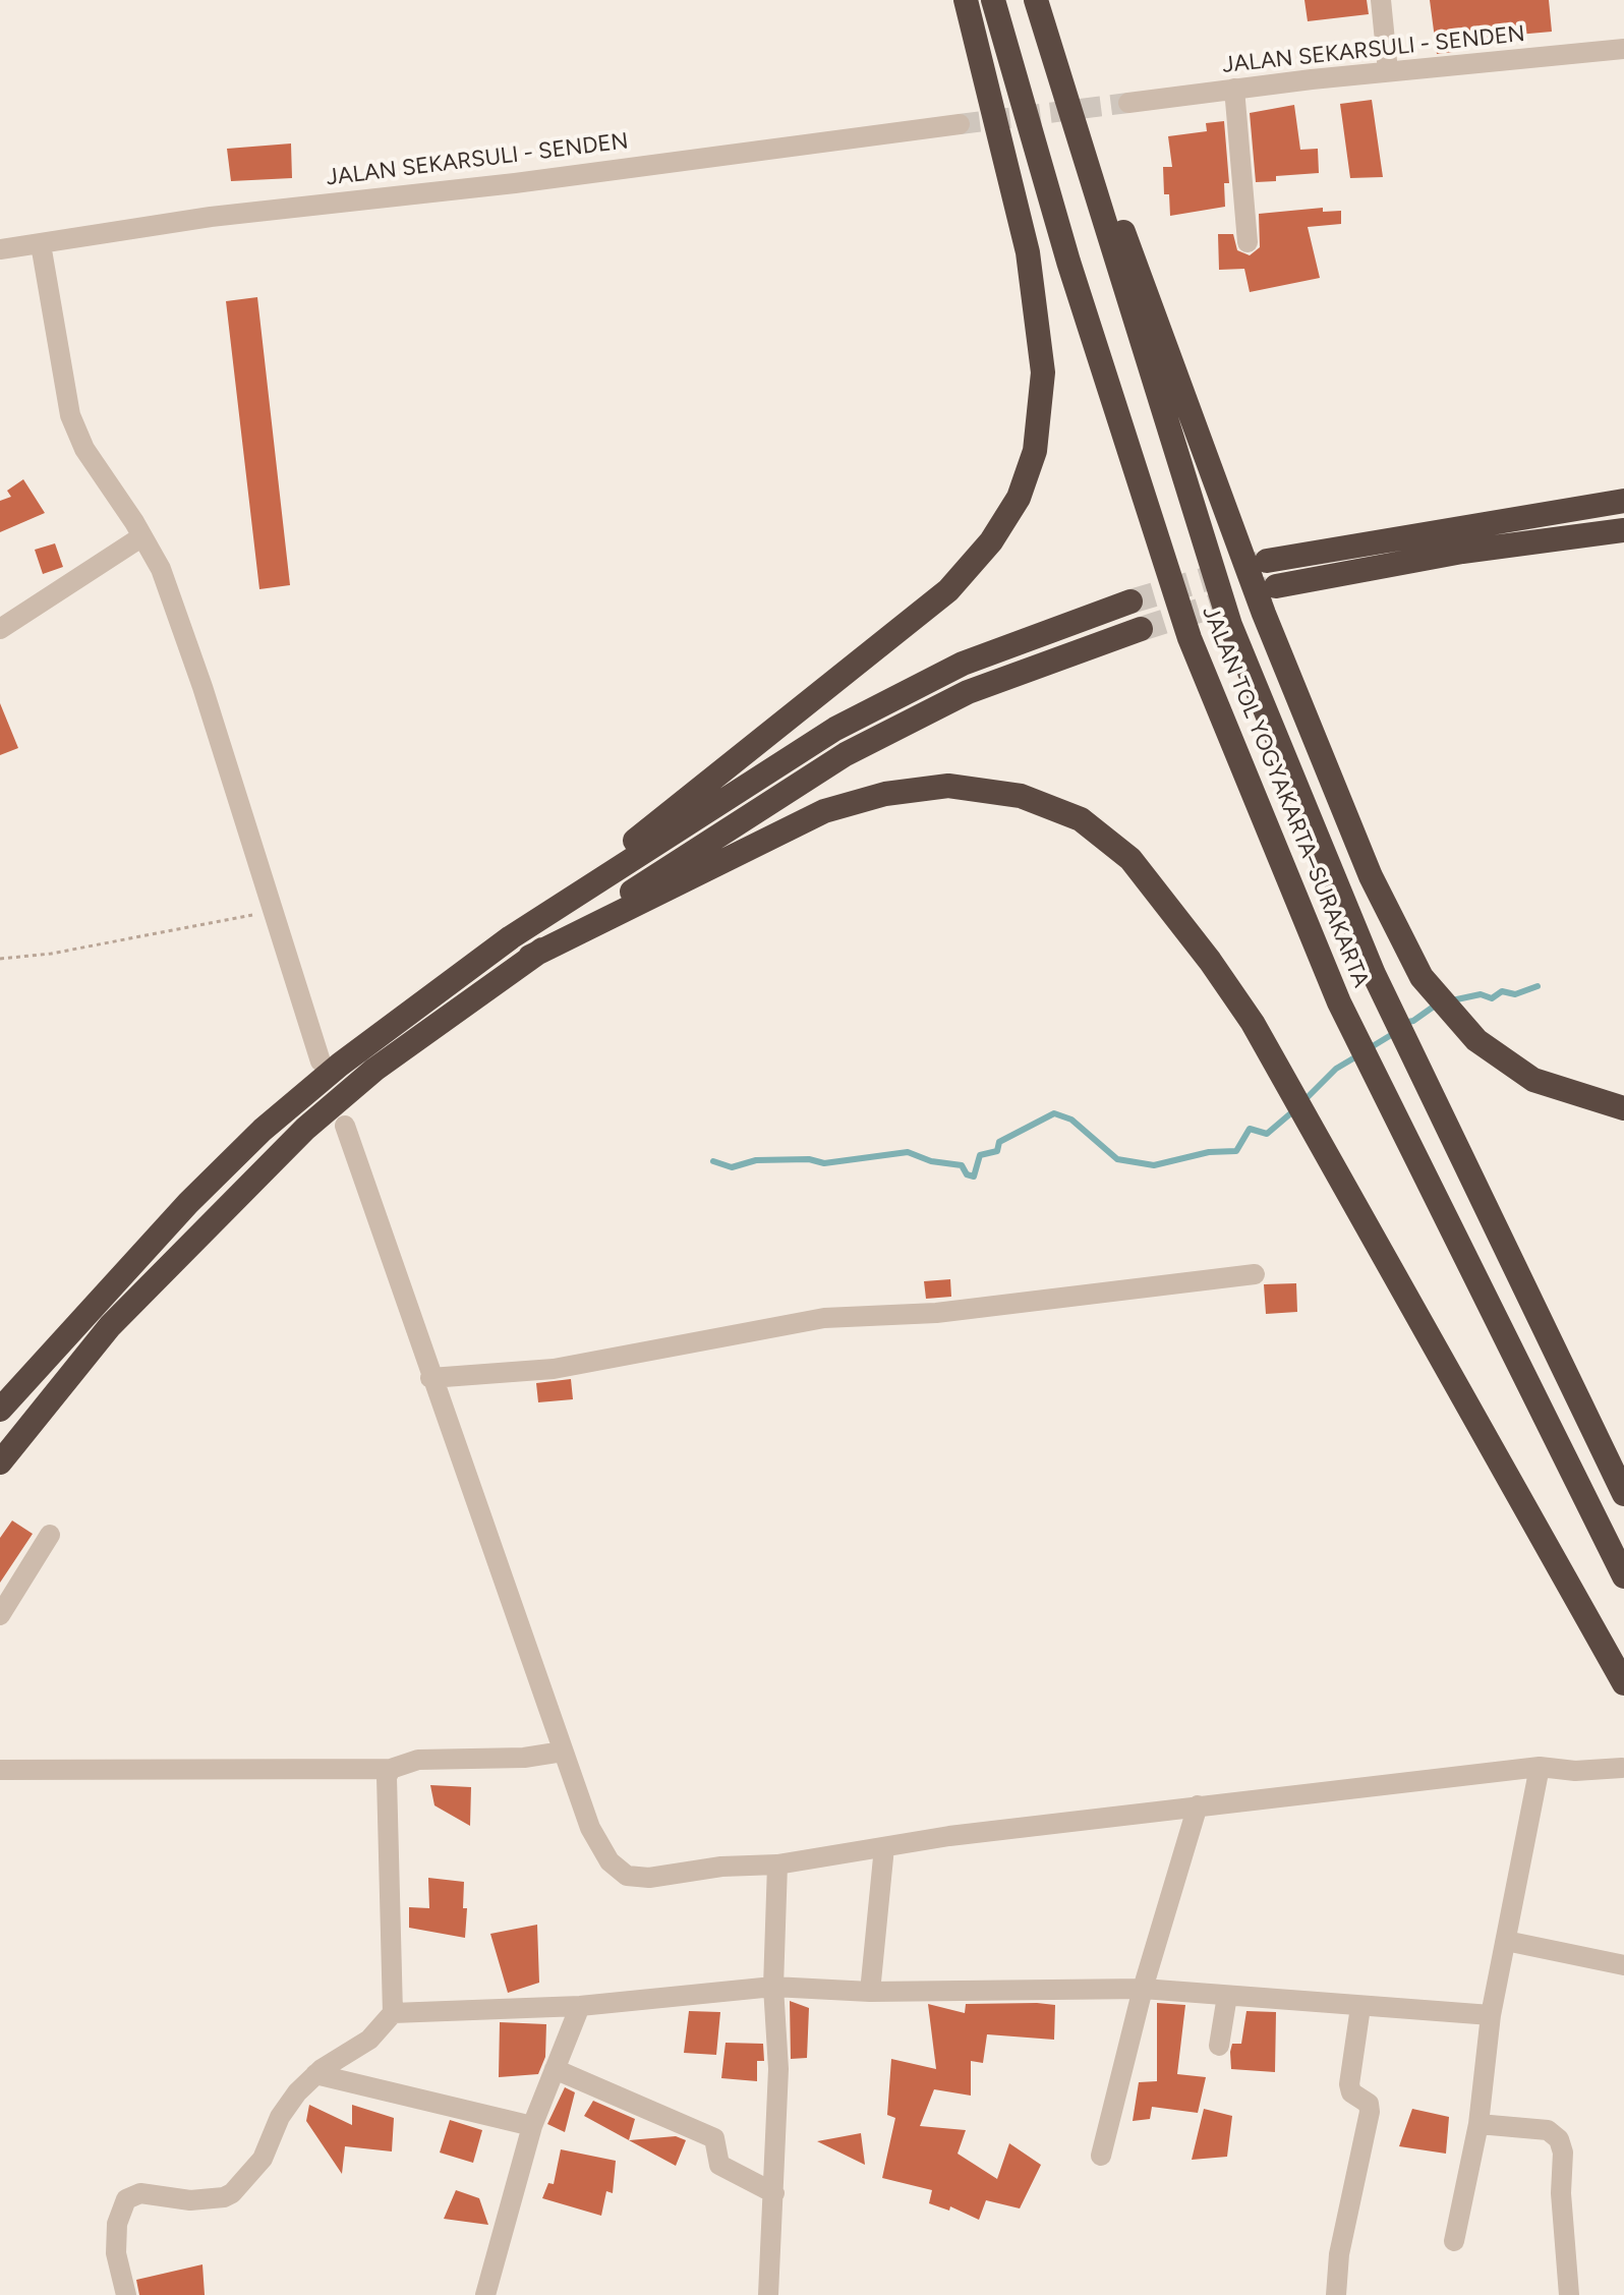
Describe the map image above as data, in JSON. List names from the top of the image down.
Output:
{
  "streets": {
    "highway": ["JALAN TOL YOGYAKARTA–SURAKARTA"],
    "street": ["JALAN SEKARSULI - SENDEN"]
  }
}
